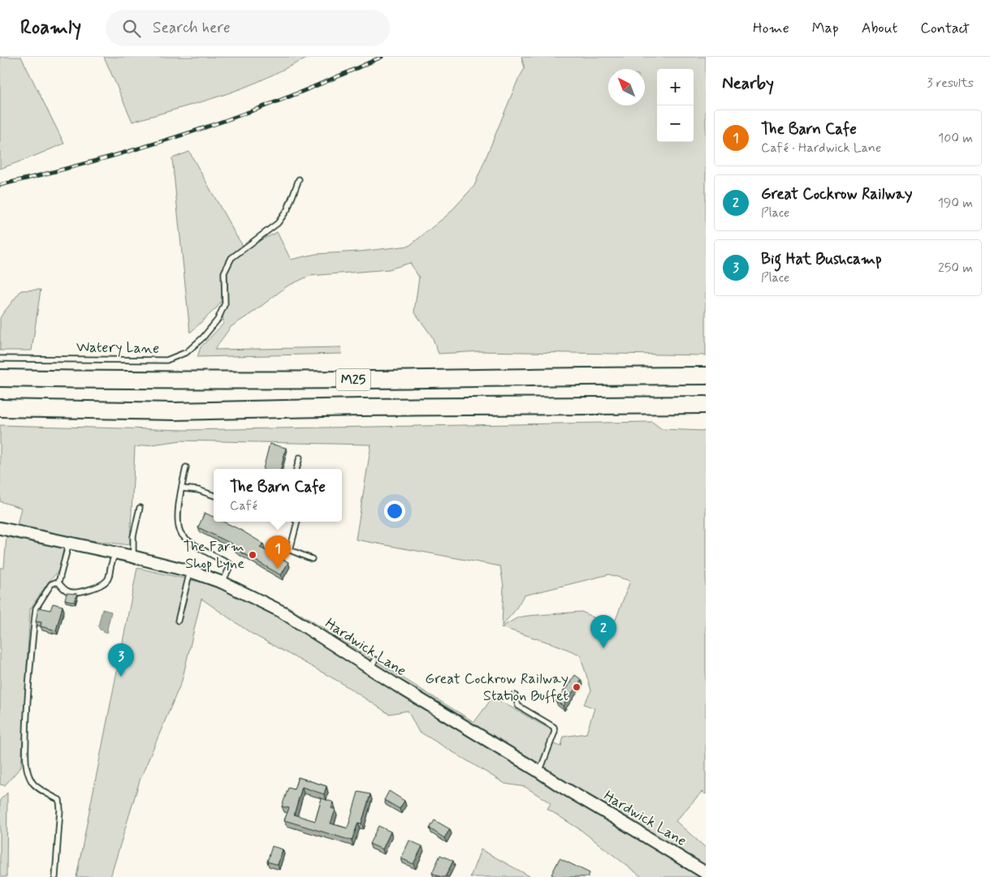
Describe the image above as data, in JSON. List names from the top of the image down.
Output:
{
  "streets": {
    "highway": ["M25"],
    "street": ["Hardwick Lane"],
    "lane": ["Watery Lane"]
  },
  "places": ["The Farm Shop Lyne", "Great Cockrow Railway Station Buffet"],
  "north": "top left",
  "page": {
    "header": "Roamly",
    "search": "Search here",
    "nav": [
      "Home",
      "Map",
      "About",
      "Contact"
    ],
    "heading": ["Nearby", "3 results"],
    "map_buttons": ["+", "−"],
    "list": [
      {
        "mark": "1",
        "name": "The Barn Cafe",
        "note": "Café · Hardwick Lane",
        "value": "100 m"
      },
      {
        "mark": "2",
        "name": "Great Cockrow Railway",
        "note": "Place",
        "value": "190 m"
      },
      {
        "mark": "3",
        "name": "Big Hat Bushcamp",
        "note": "Place",
        "value": "250 m"
      }
    ],
    "popup": ["The Barn Cafe", "Café"],
    "pins": ["1", "2", "3"]
  }
}
